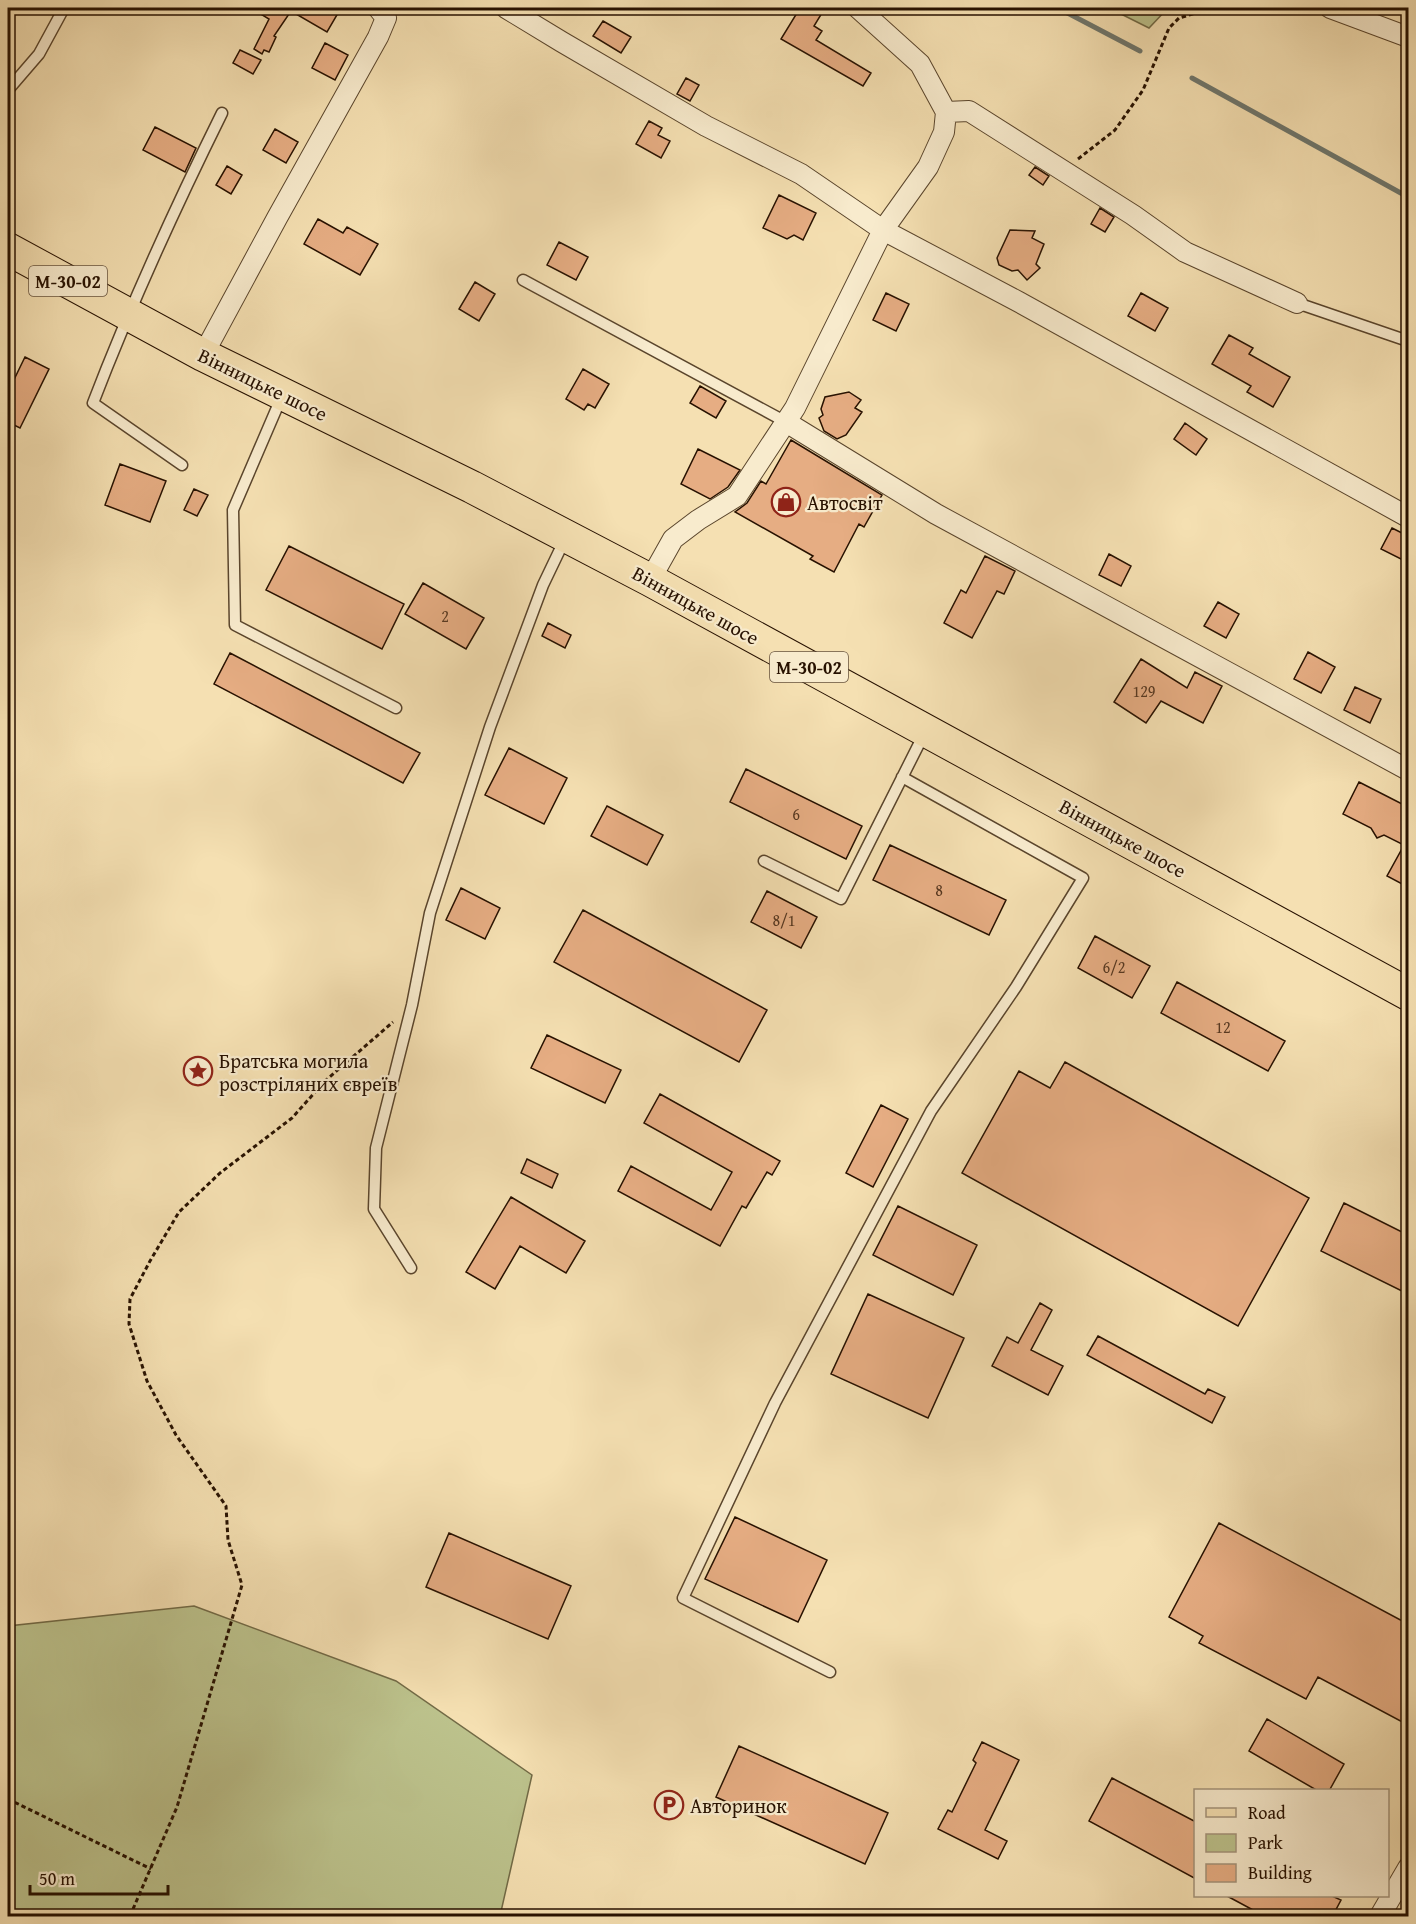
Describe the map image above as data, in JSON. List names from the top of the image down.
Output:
{
  "streets": {
    "main road": ["М-30-02", "Вінницьке шосе"]
  },
  "places": {
    "shop": ["Автосвіт"],
    "place": ["Братська могила розстріляних євреїв"],
    "parking": ["Авторинок"]
  },
  "house_numbers": [
    "2",
    "129",
    "6",
    "8",
    "8/1",
    "6/2",
    "12"
  ],
  "legend": ["Road", "Park", "Building"],
  "scale_bar": "50 m"
}
